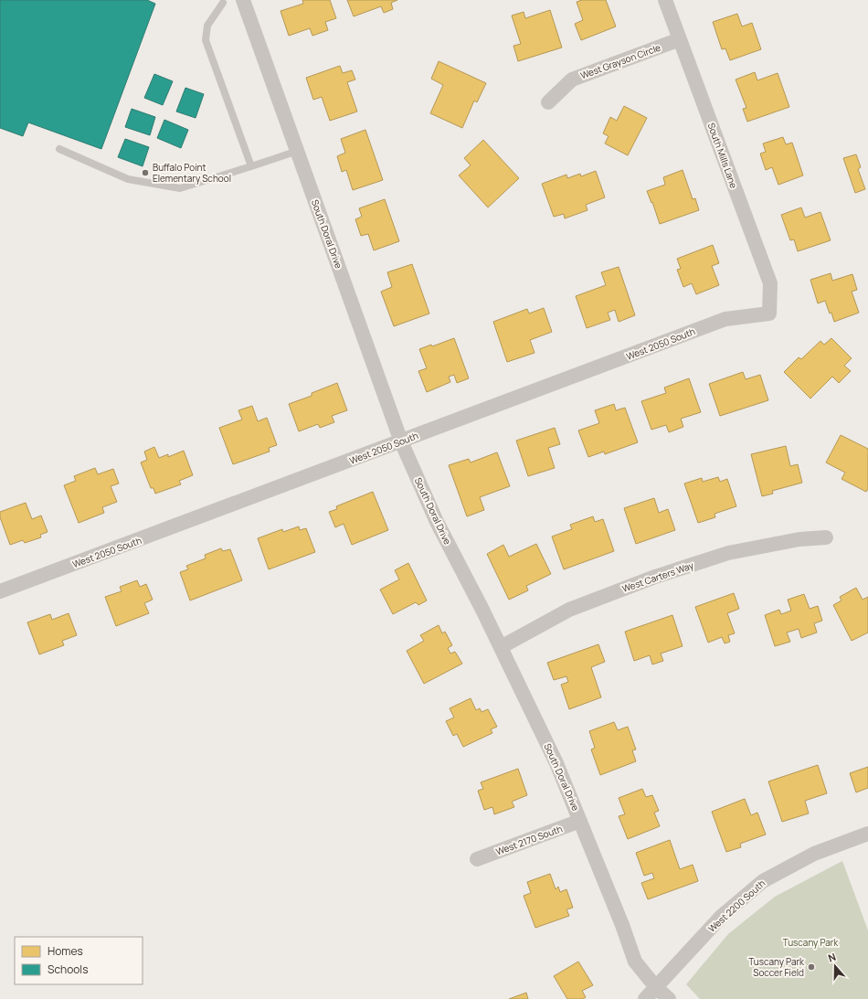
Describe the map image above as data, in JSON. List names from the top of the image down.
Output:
{
  "streets": {
    "street": [
      "West Grayson Circle",
      "South Mills Lane",
      "South Doral Drive",
      "West 2050 South",
      "West Carters Way",
      "West 2170 South",
      "West 2200 South"
    ]
  },
  "crossings": [
    ["West Grayson Circle", "South Mills Lane"],
    ["South Mills Lane", "West 2050 South"],
    ["South Doral Drive", "West 2050 South"],
    ["South Doral Drive", "West Carters Way"],
    ["South Doral Drive", "West 2170 South"],
    ["South Doral Drive", "West 2200 South"]
  ],
  "parks": ["Tuscany Park"],
  "places": ["Buffalo Point Elementary School", "Tuscany Park Soccer Field"],
  "legend": ["Homes", "Schools"],
  "north": "top"
}
